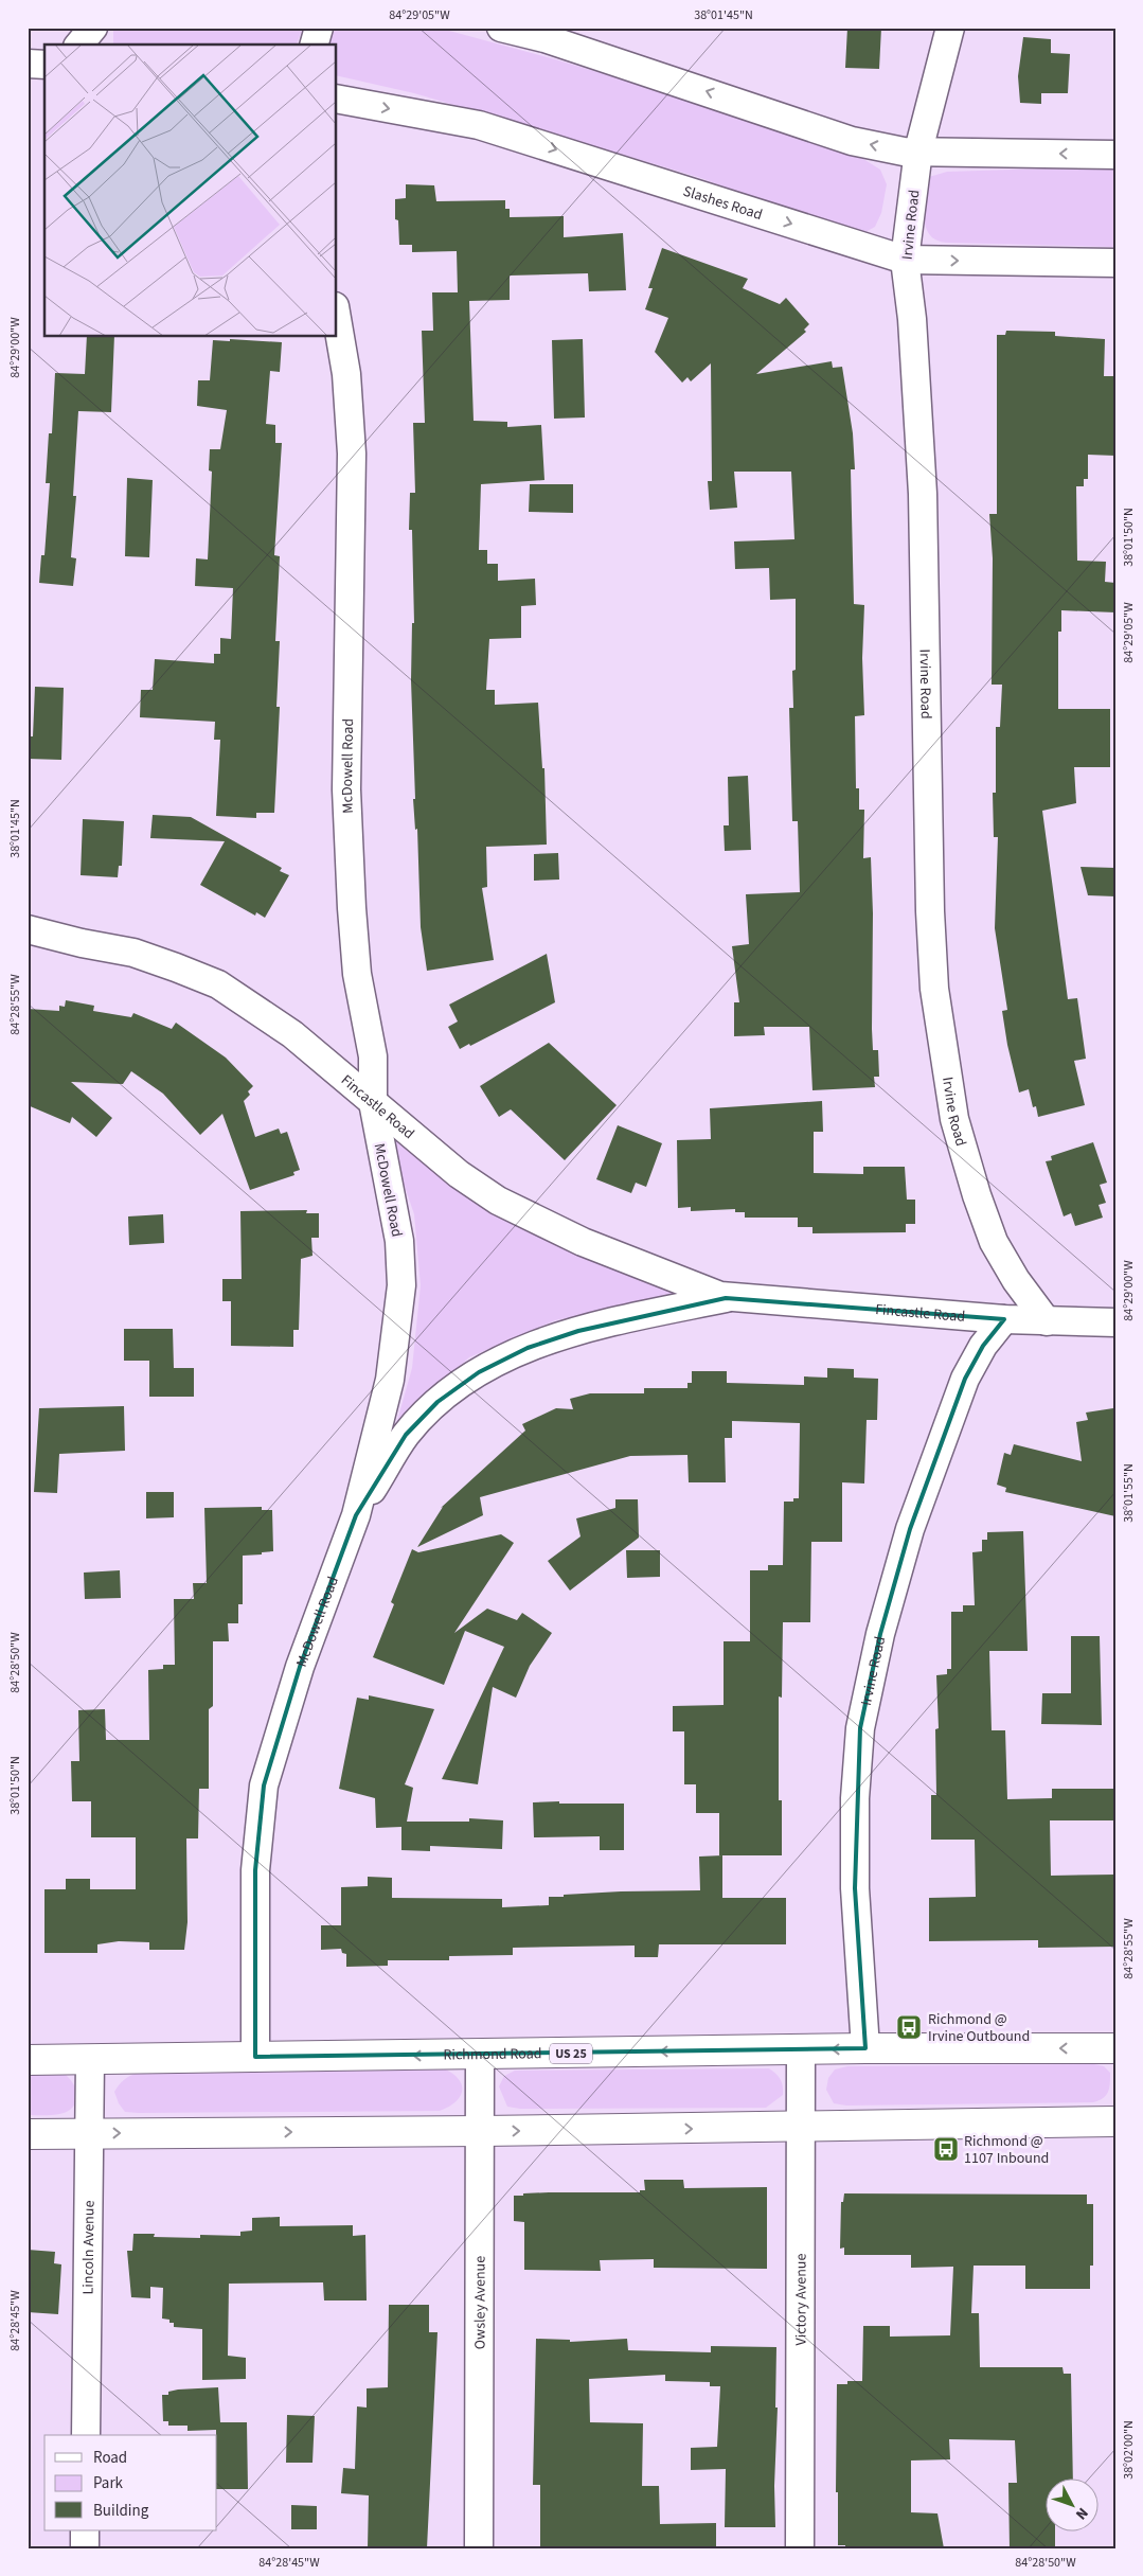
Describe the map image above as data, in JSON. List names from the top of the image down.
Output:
{
  "streets": {
    "main road": ["US 25", "Richmond Road"],
    "street": [
      "Slashes Road",
      "Irvine Road",
      "McDowell Road",
      "Fincastle Road",
      "Lincoln Avenue",
      "Victory Avenue",
      "Owsley Avenue"
    ]
  },
  "crossings": [
    ["Slashes Road", "Irvine Road"],
    ["Irvine Road", "Fincastle Road"],
    ["Irvine Road", "Richmond Road"],
    ["McDowell Road", "Fincastle Road"],
    ["McDowell Road", "Richmond Road"],
    ["Richmond Road", "Lincoln Avenue"],
    ["Richmond Road", "Victory Avenue"],
    ["Richmond Road", "Owsley Avenue"]
  ],
  "places": {
    "bus stop": ["Richmond @ Irvine Outbound", "Richmond @ 1107 Inbound"]
  },
  "legend": ["Road", "Park", "Building"],
  "north": "bottom right",
  "coordinates": [
    "84°29'05\"W",
    "38°01'45\"N",
    "84°29'00\"W",
    "38°01'50\"N",
    "84°28'55\"W",
    "38°01'55\"N",
    "84°28'50\"W",
    "84°28'45\"W",
    "38°02'00\"N"
  ]
}
